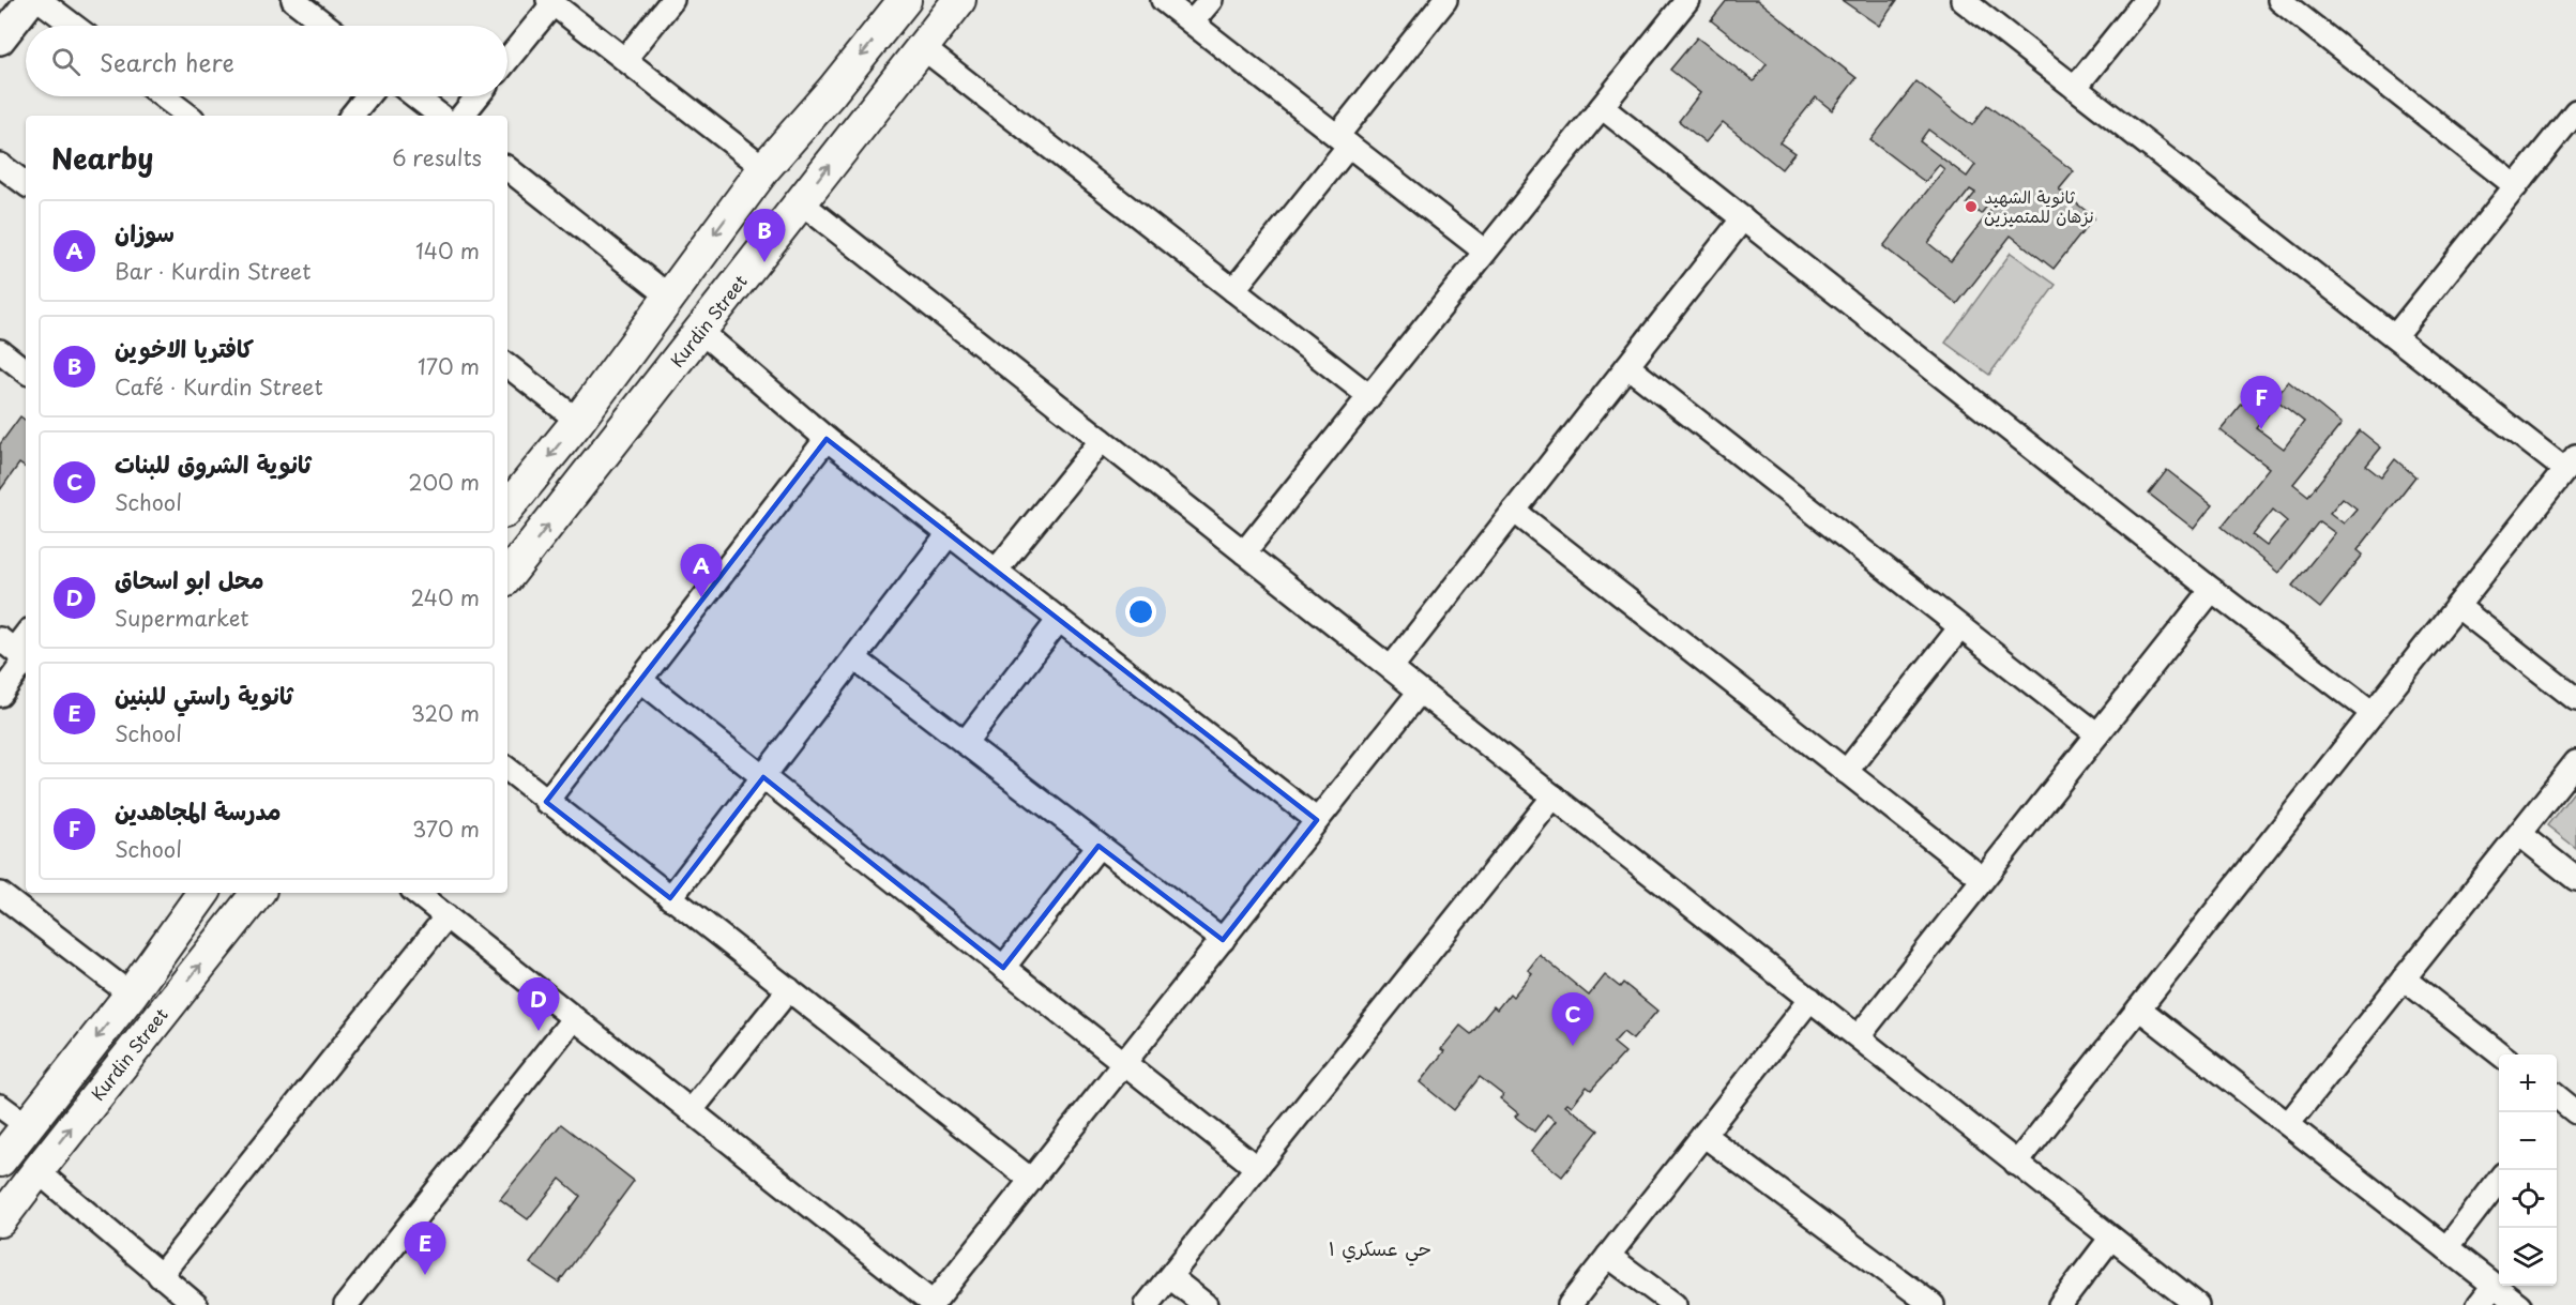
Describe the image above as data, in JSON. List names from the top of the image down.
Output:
{
  "streets": {
    "main road": ["Kurdin Street"]
  },
  "districts": ["حي عسكري ١"],
  "places": ["ثانوية الشهيد نزهان للمتميزين"],
  "page": {
    "search": "Search here",
    "heading": ["Nearby", "6 results"],
    "list": [
      {
        "mark": "A",
        "name": "سوزان",
        "note": "Bar · Kurdin Street",
        "value": "140 m"
      },
      {
        "mark": "B",
        "name": "كافتريا الاخوين",
        "note": "Café · Kurdin Street",
        "value": "170 m"
      },
      {
        "mark": "C",
        "name": "ثانوية الشروق للبنات",
        "note": "School",
        "value": "200 m"
      },
      {
        "mark": "D",
        "name": "محل ابو اسحاق",
        "note": "Supermarket",
        "value": "240 m"
      },
      {
        "mark": "E",
        "name": "ثانوية راستي للبنين",
        "note": "School",
        "value": "320 m"
      },
      {
        "mark": "F",
        "name": "مدرسة المجاهدين",
        "note": "School",
        "value": "370 m"
      }
    ],
    "pins": [
      "B",
      "F",
      "A",
      "D",
      "C",
      "E"
    ],
    "map_buttons": ["+", "−"]
  }
}
